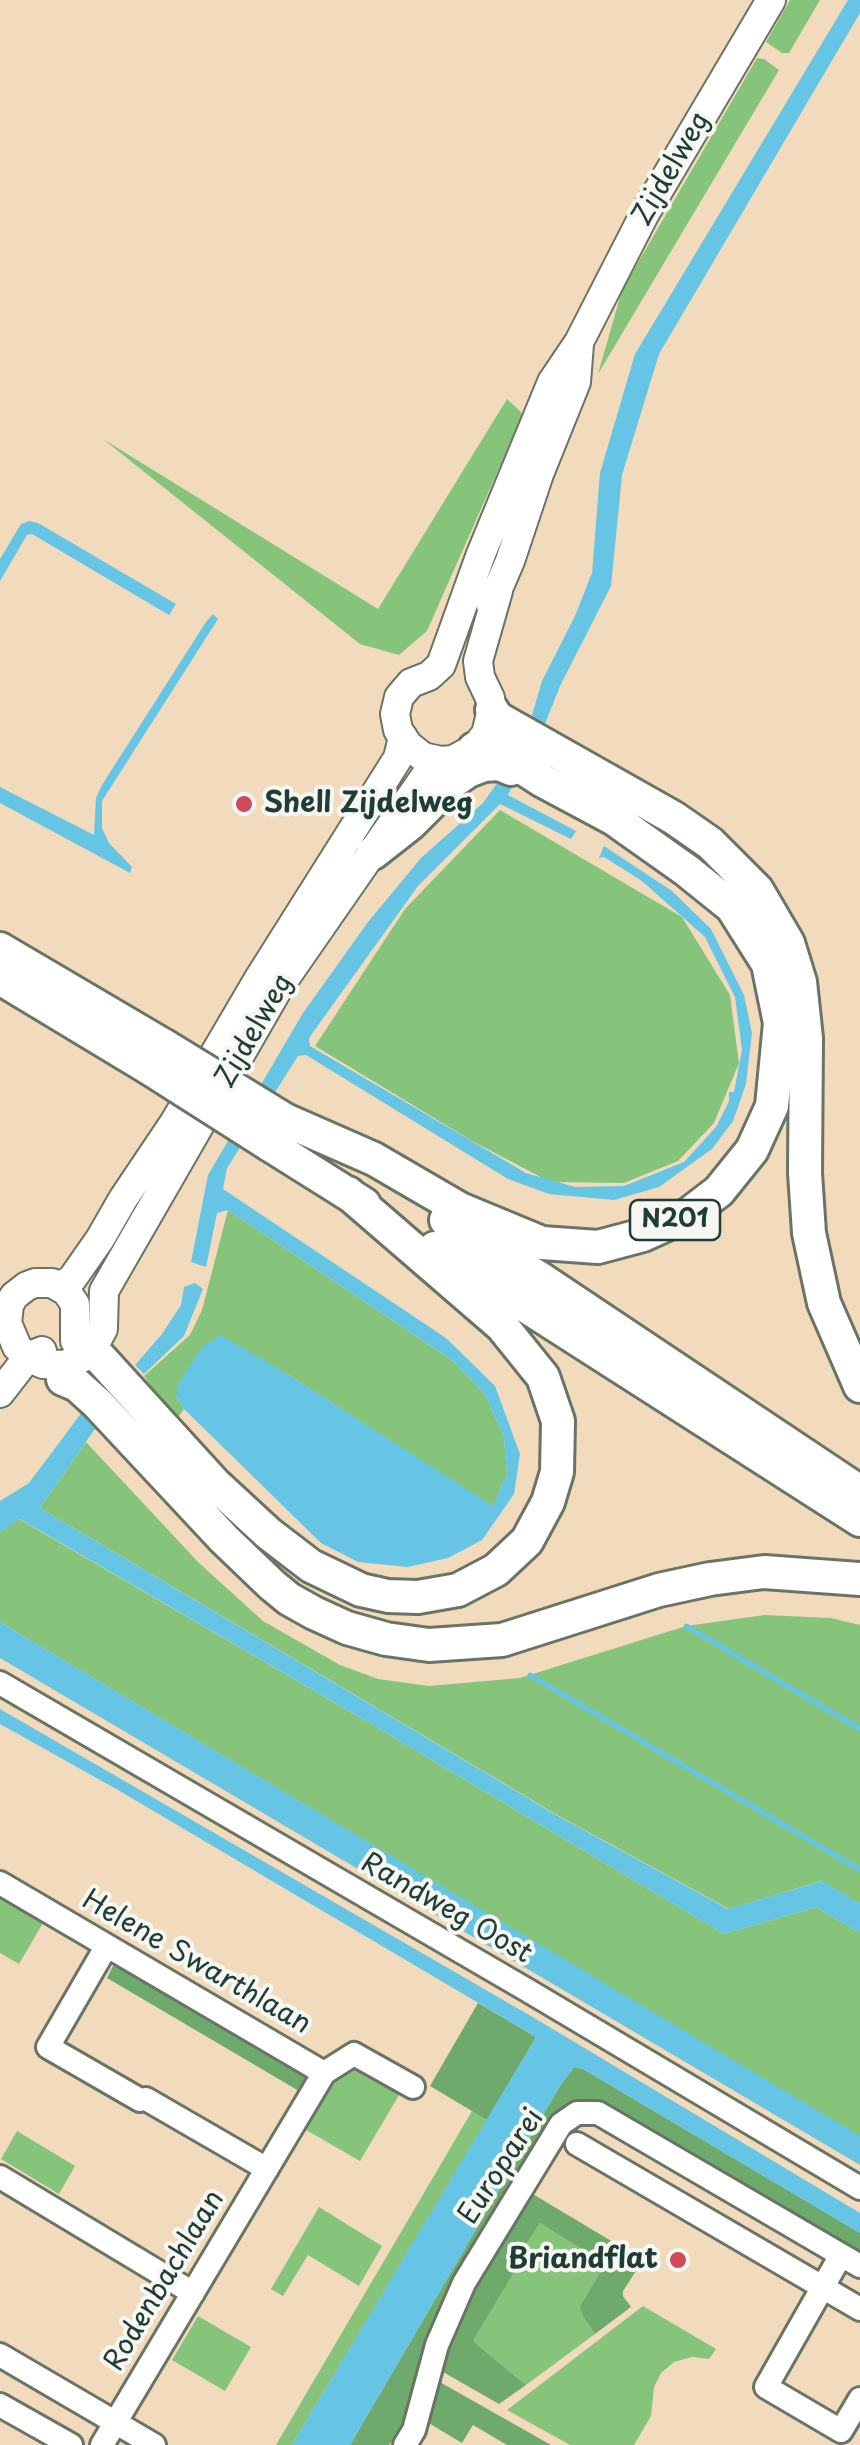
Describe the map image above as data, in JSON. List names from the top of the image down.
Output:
{
  "streets": {
    "highway": ["N201"],
    "main road": ["Zijdelweg"],
    "street": [
      "Randweg Oost",
      "Helene Swarthlaan",
      "Europarei",
      "Rodenbachlaan"
    ]
  },
  "crossings": [
    ["Zijdelweg", "N201"],
    ["Helene Swarthlaan", "Rodenbachlaan"]
  ],
  "places": ["Shell Zijdelweg", "Briandflat"]
}
